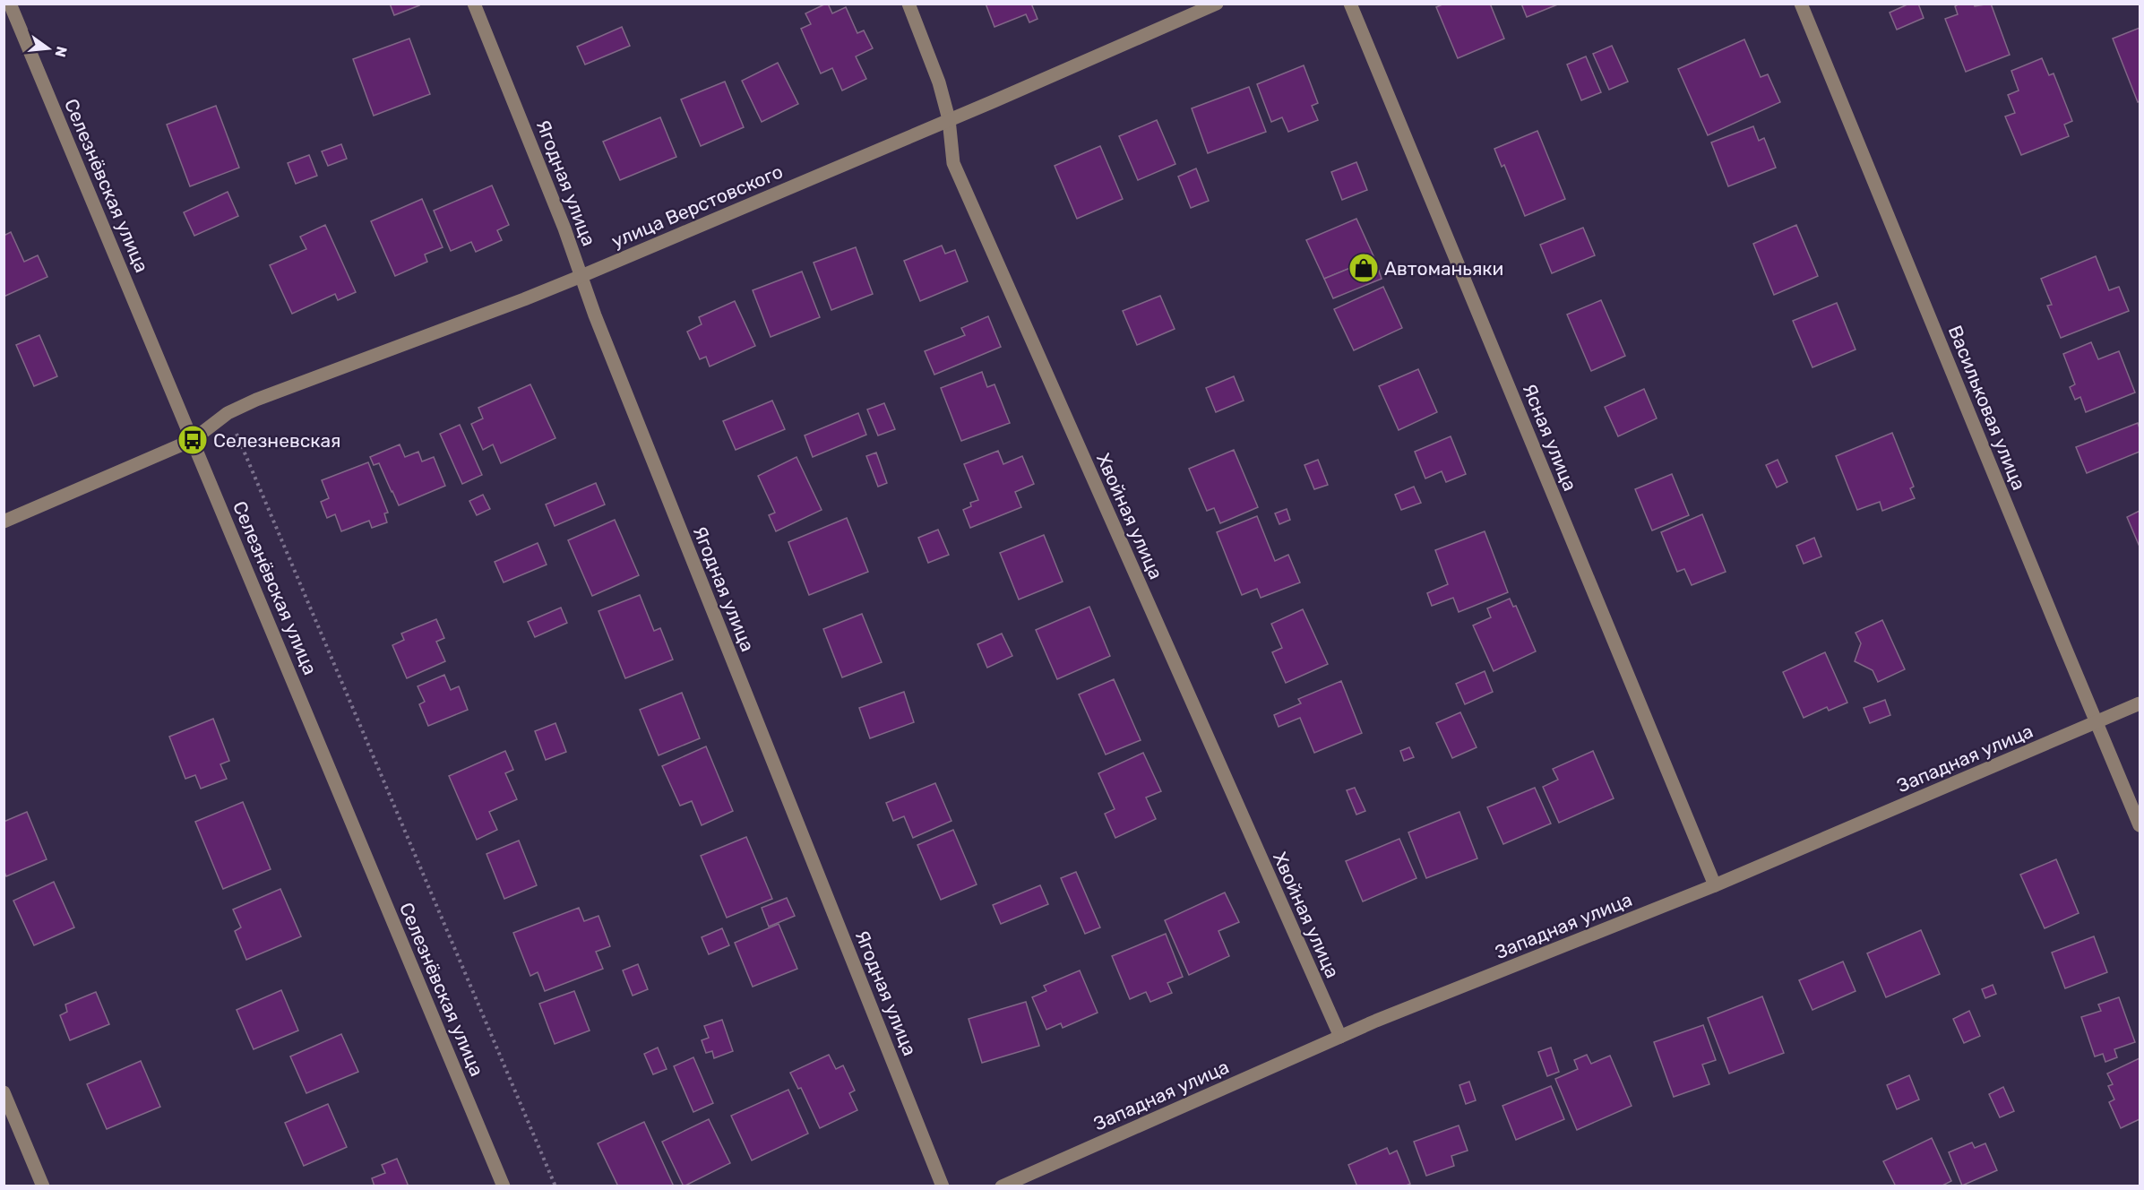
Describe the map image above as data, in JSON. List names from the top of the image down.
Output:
{
  "streets": {
    "street": [
      "Ягодная улица",
      "Селезнёвская улица",
      "улица Верстовского",
      "Васильковая улица",
      "Ясная улица",
      "Хвойная улица",
      "Западная улица"
    ]
  },
  "crossings": [
    ["Ягодная улица", "улица Верстовского"],
    ["Селезнёвская улица", "улица Верстовского"],
    ["улица Верстовского", "Хвойная улица"],
    ["Васильковая улица", "Западная улица"],
    ["Ясная улица", "Западная улица"],
    ["Хвойная улица", "Западная улица"]
  ],
  "places": {
    "shop": ["Автоманьяки"],
    "bus stop": ["Селезневская"]
  },
  "north": "right"
}
